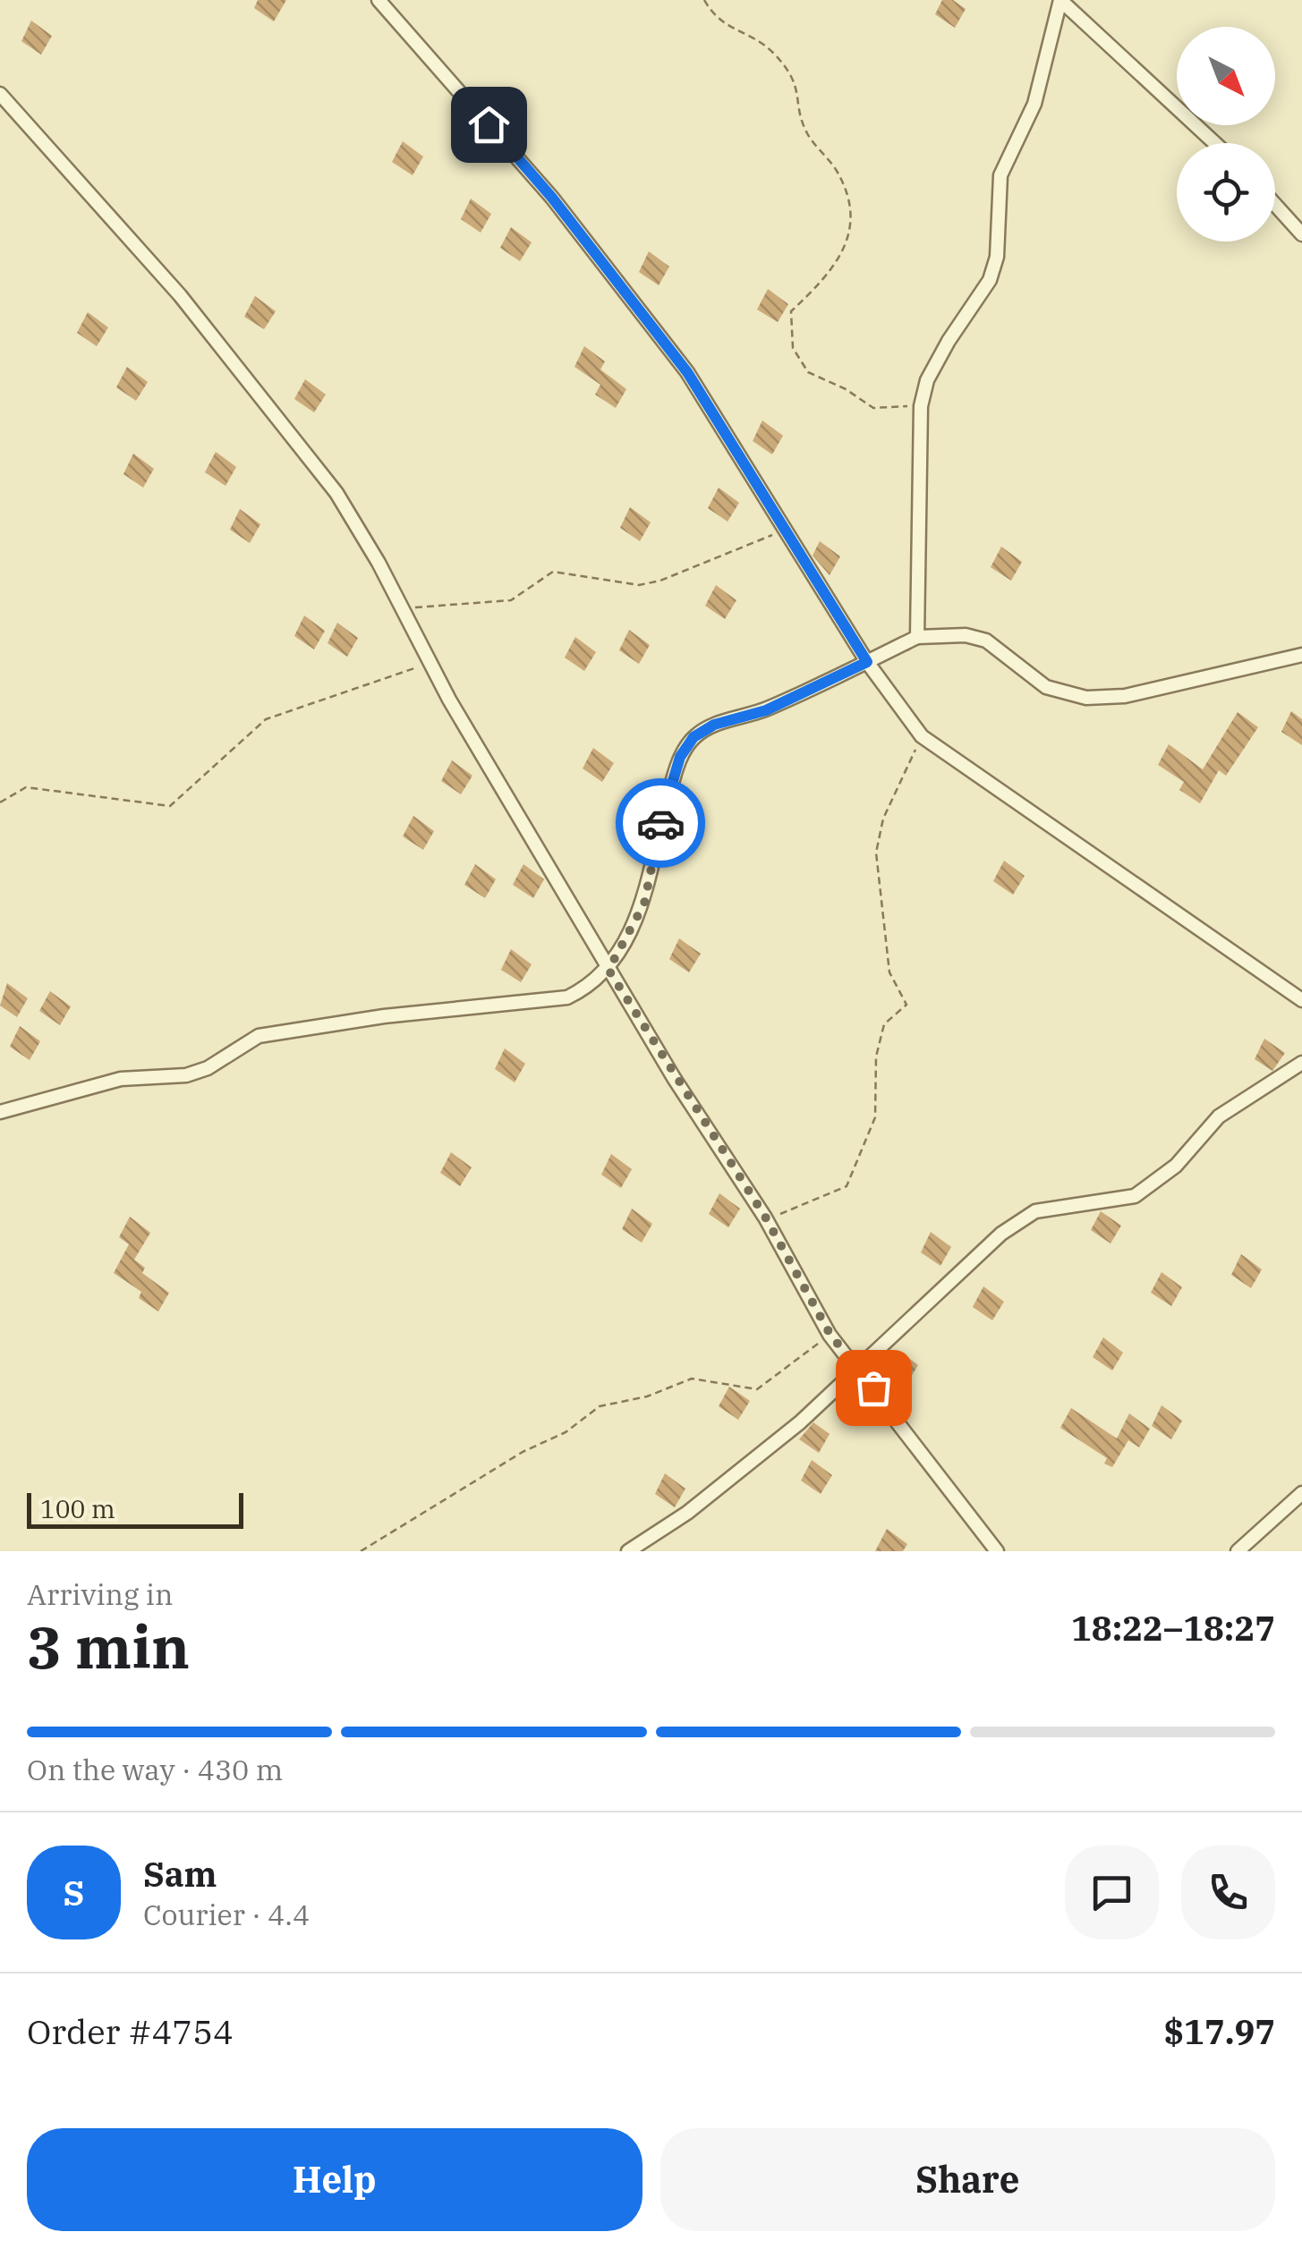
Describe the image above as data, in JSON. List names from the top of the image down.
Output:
{
  "scale_bar": "100 m",
  "north": "bottom right",
  "page": {
    "scale": "100 m",
    "heading": ["3 min", "Arriving in", "18:22–18:27"],
    "panel": [
      "Sam",
      "Courier · 4.4",
      "Order #4754",
      "$17.97"
    ],
    "bar": "On the way · 430 m",
    "round": "S",
    "buttons": ["Help", "Share"]
  }
}
